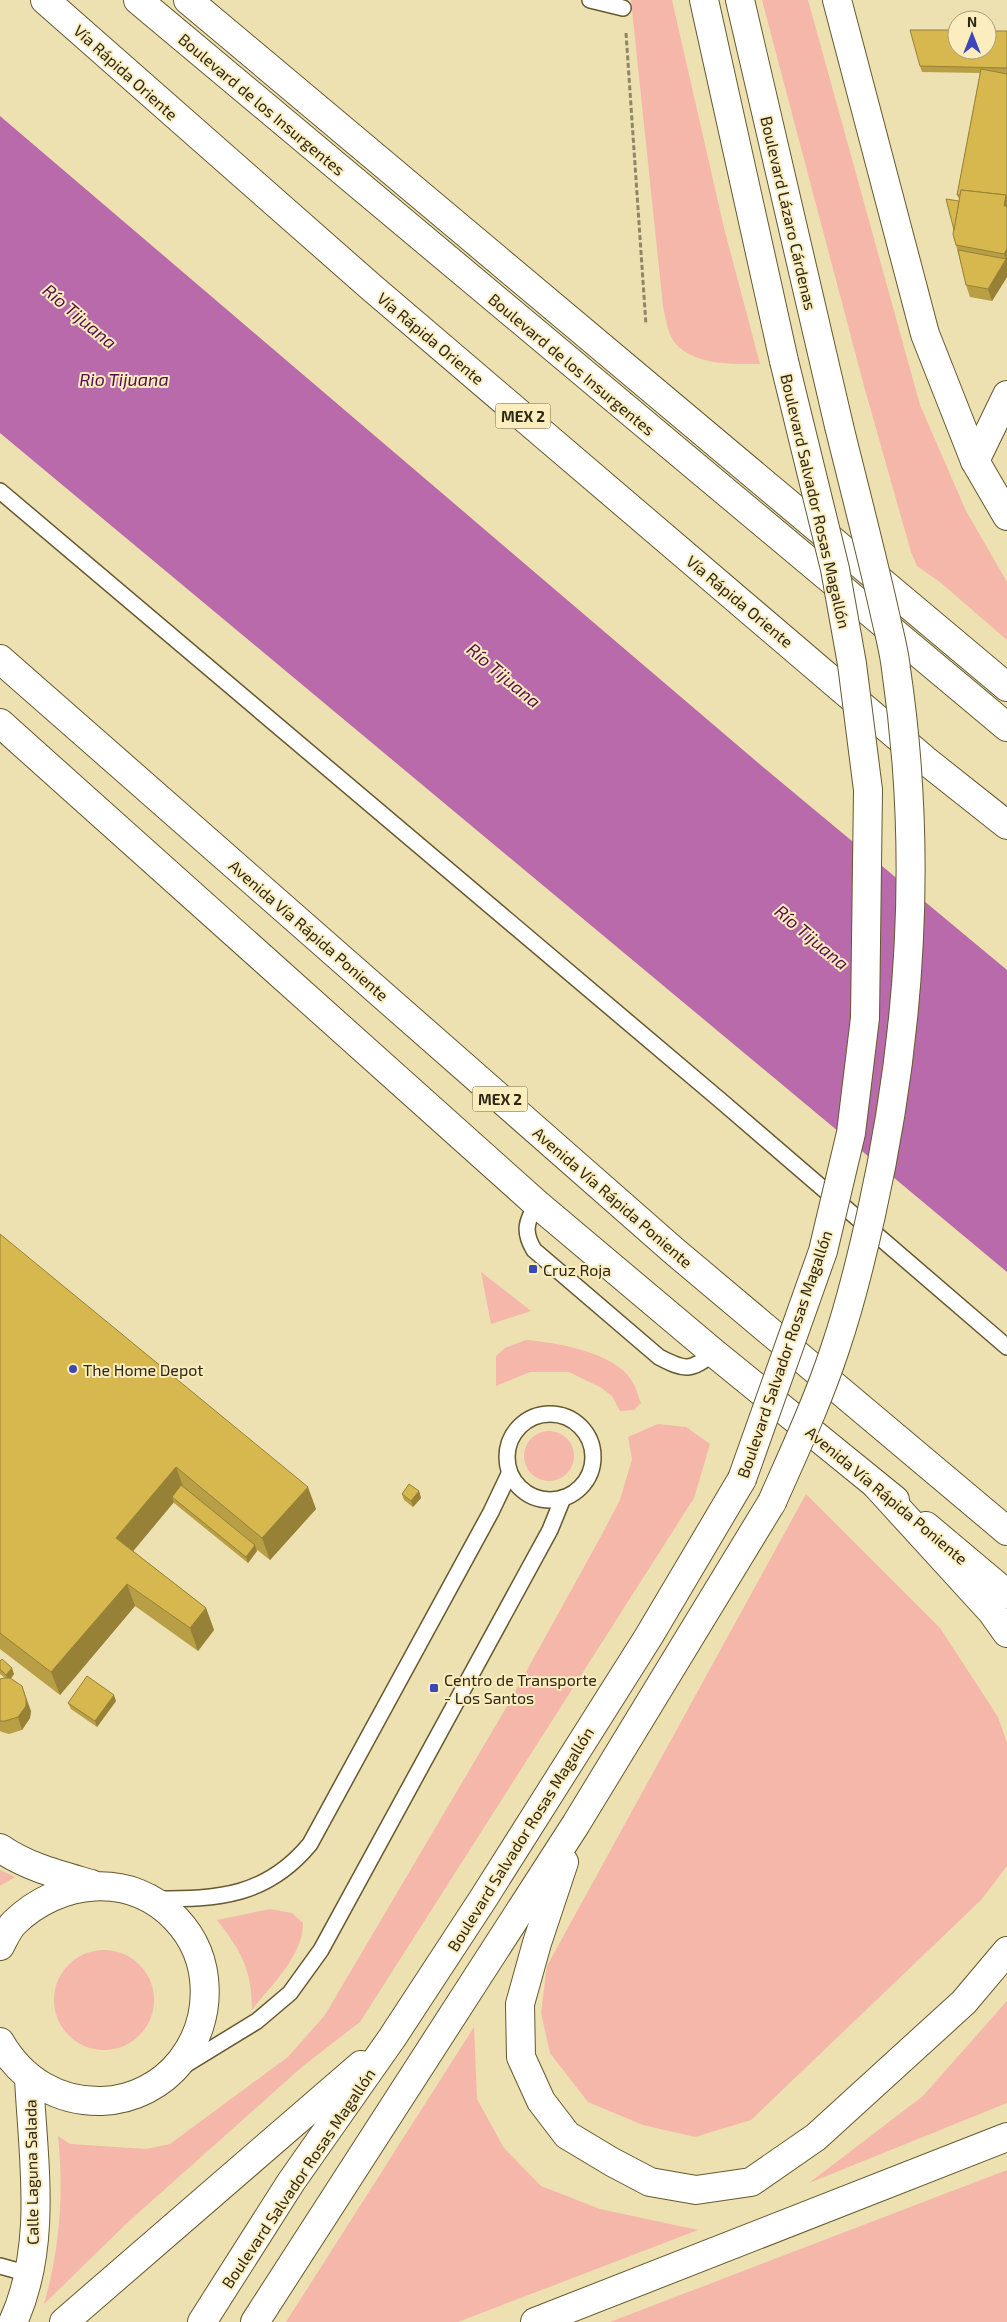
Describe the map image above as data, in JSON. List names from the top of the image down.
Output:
{
  "streets": {
    "main road": [
      "Vía Rápida Oriente",
      "Boulevard de los Insurgentes",
      "Boulevard Lázaro Cárdenas",
      "MEX 2",
      "Boulevard Salvador Rosas Magallón",
      "Avenida Vía Rápida Poniente",
      "Calle Laguna Salada"
    ]
  },
  "water": ["Río Tijuana", "Rio Tijuana"],
  "places": {
    "transit": ["Cruz Roja", "Centro de Transporte - Los Santos"],
    "other": ["The Home Depot"]
  },
  "north": "top"
}
